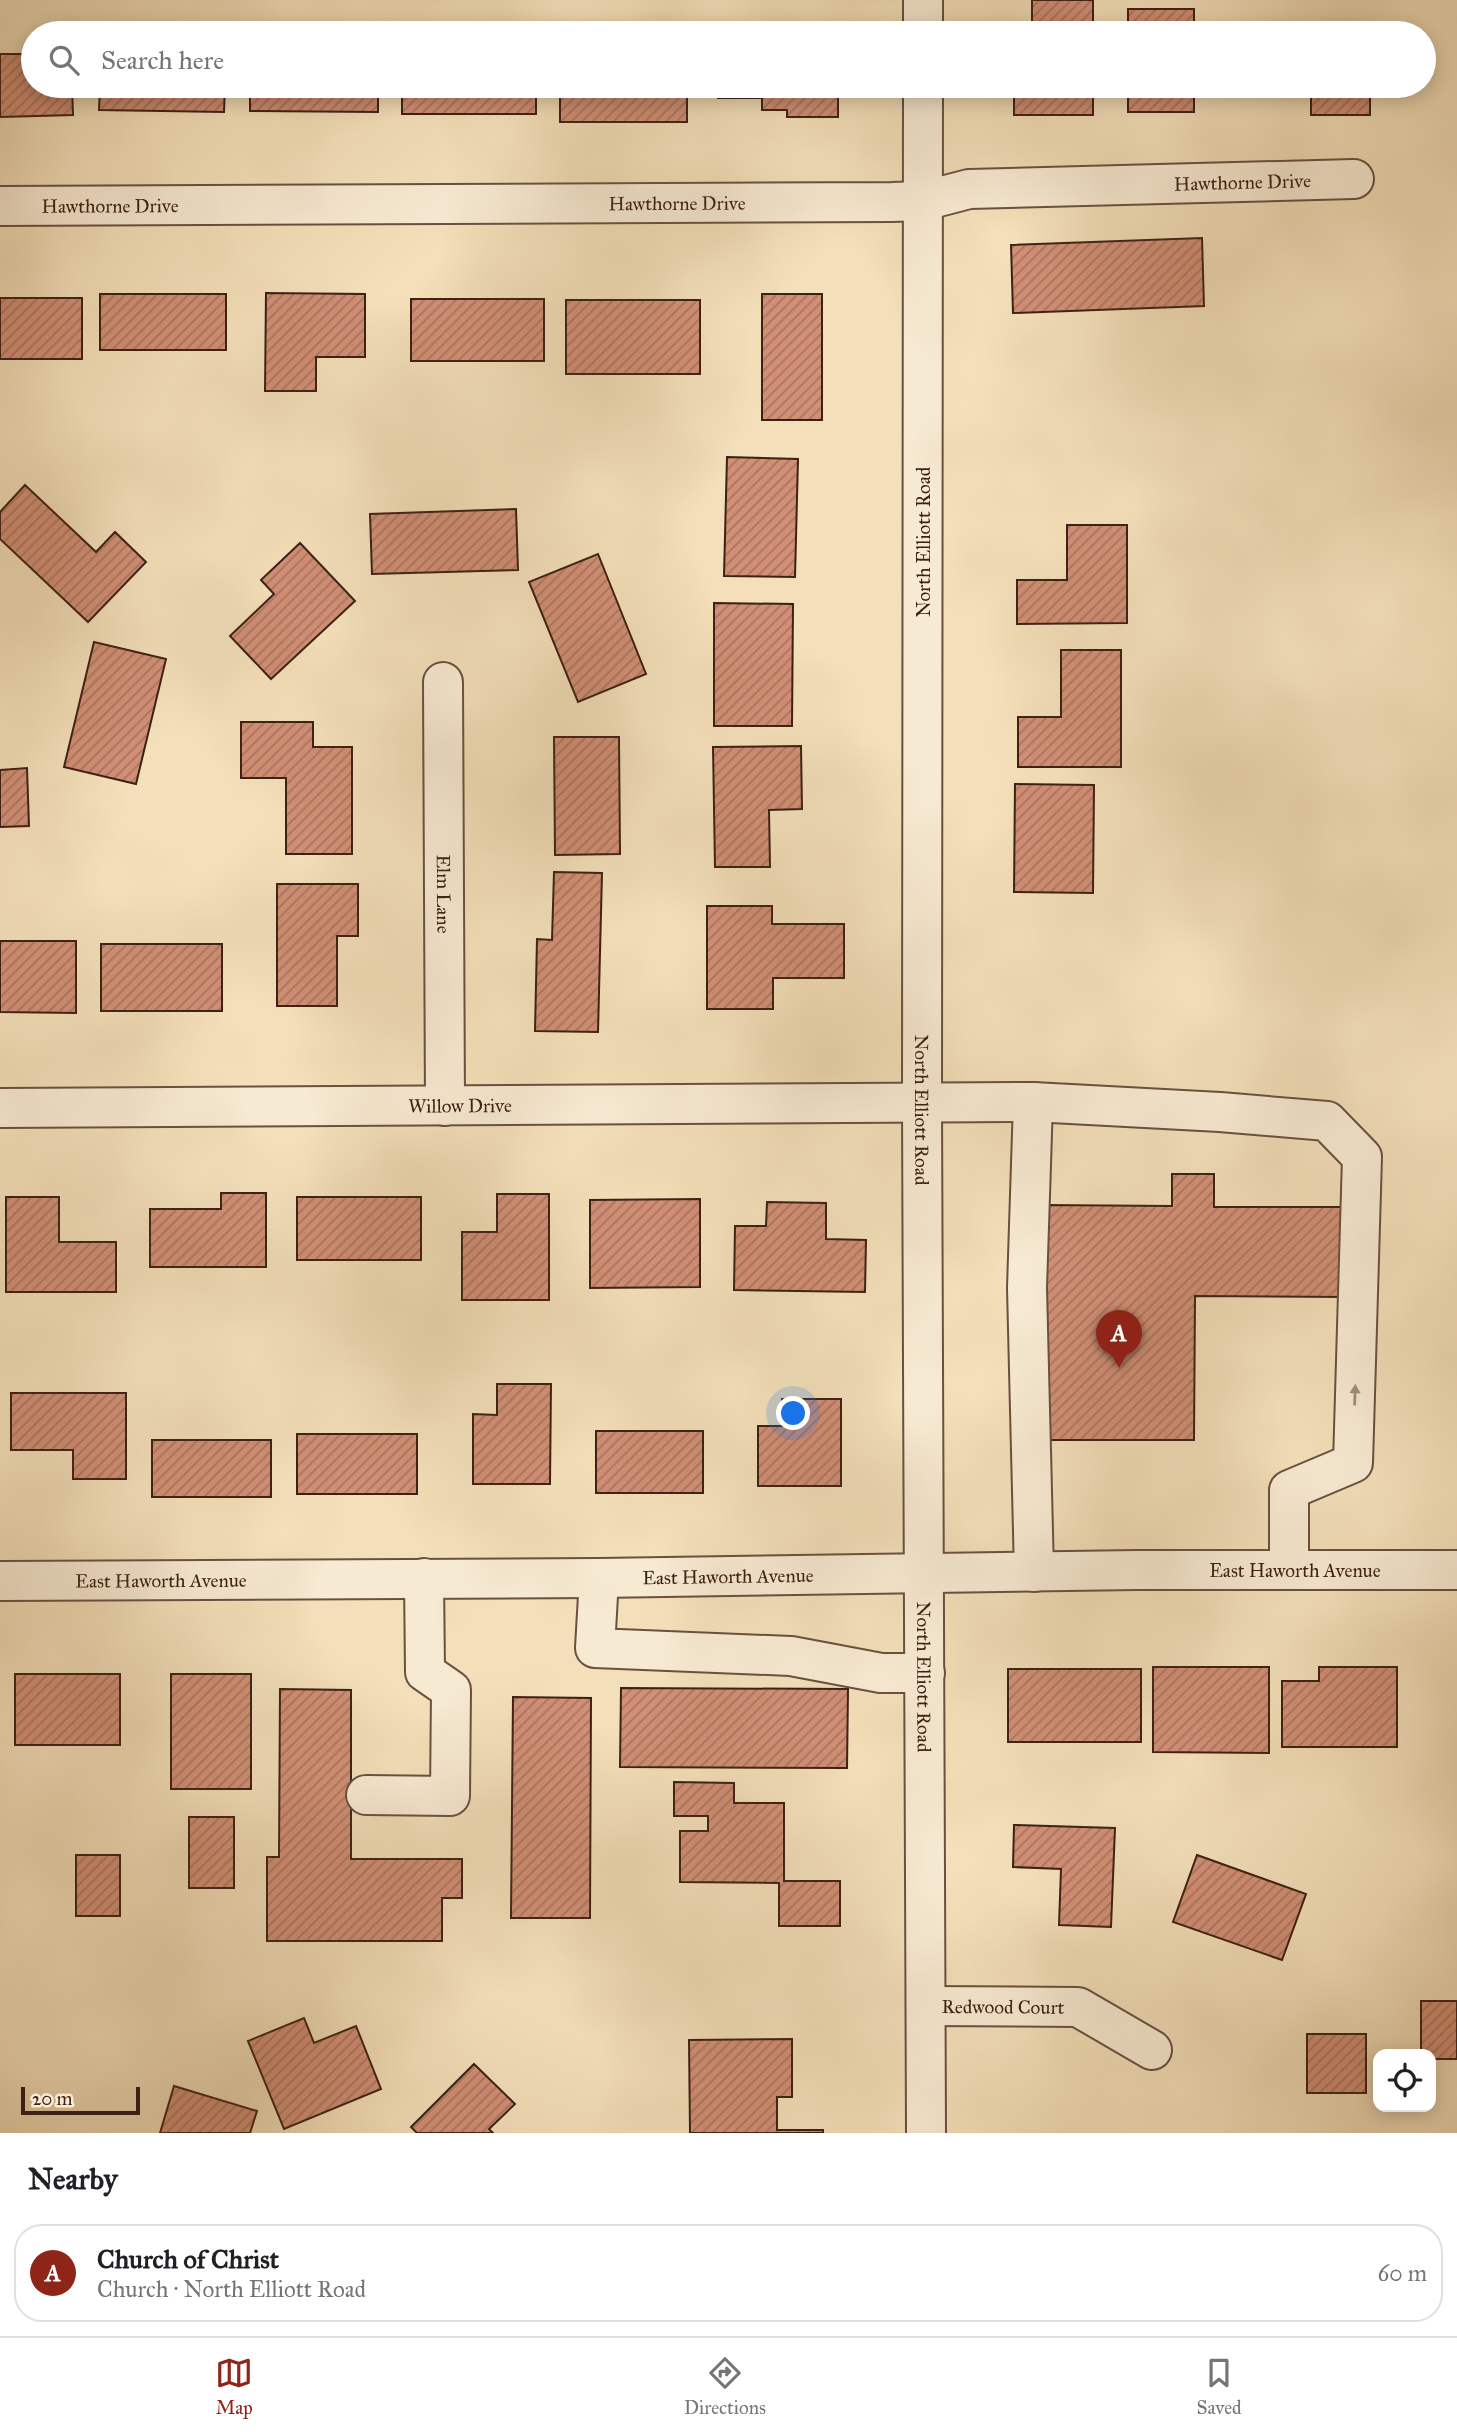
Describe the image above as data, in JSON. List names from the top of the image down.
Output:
{
  "streets": {
    "street": [
      "Hawthorne Drive",
      "North Elliott Road",
      "Elm Lane",
      "Willow Drive",
      "East Haworth Avenue",
      "Redwood Court"
    ]
  },
  "crossings": [
    ["Hawthorne Drive", "North Elliott Road"],
    ["North Elliott Road", "Willow Drive"],
    ["North Elliott Road", "East Haworth Avenue"],
    ["North Elliott Road", "Redwood Court"],
    ["Elm Lane", "Willow Drive"],
    ["Willow Drive", "East Haworth Avenue"]
  ],
  "scale_bar": "20 m",
  "page": {
    "search": "Search here",
    "pins": "A",
    "scale": "20 m",
    "heading": "Nearby",
    "list": [
      {
        "mark": "A",
        "name": "Church of Christ",
        "note": "Church · North Elliott Road",
        "value": "60 m"
      }
    ],
    "nav": ["Map", "Directions", "Saved"]
  }
}
